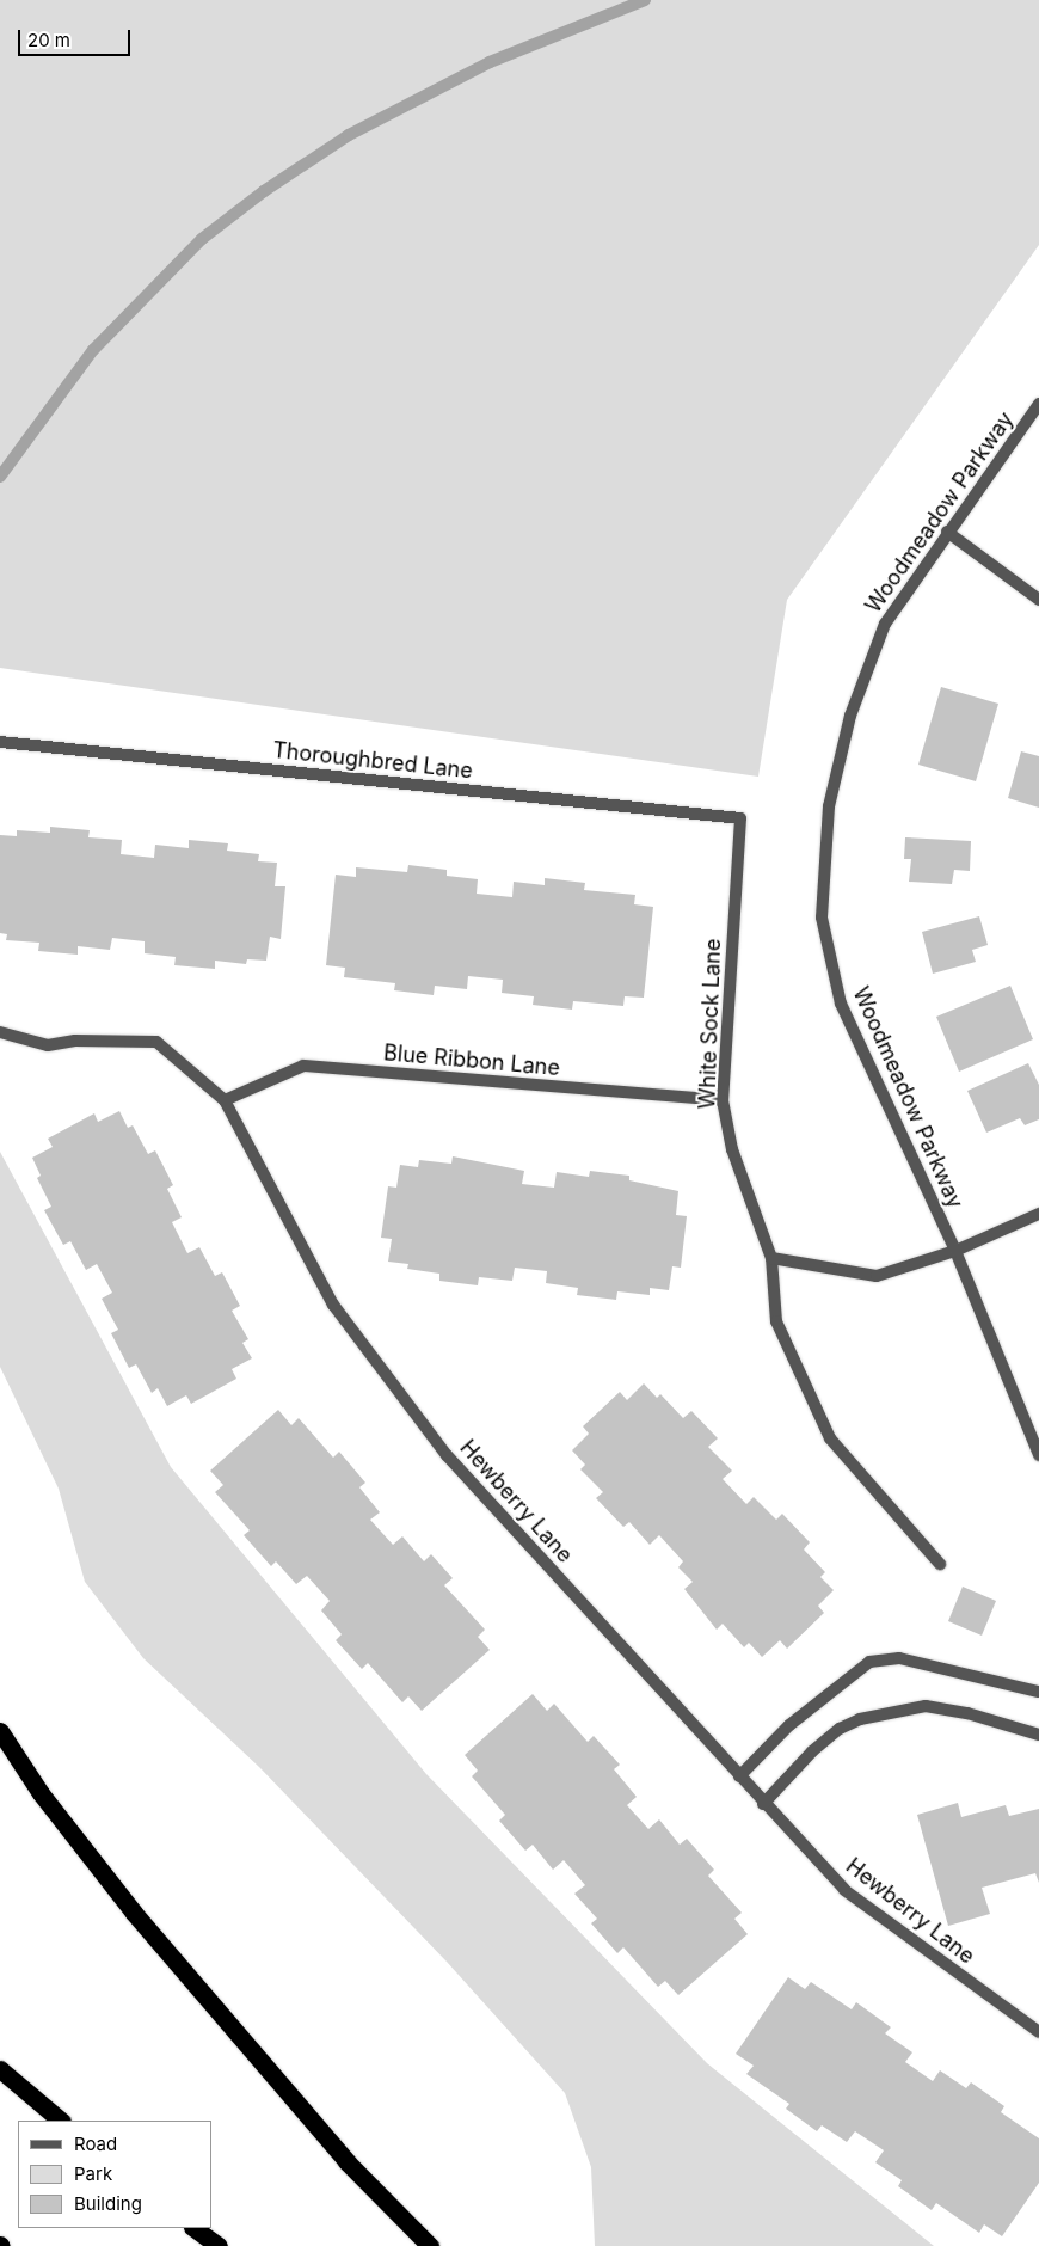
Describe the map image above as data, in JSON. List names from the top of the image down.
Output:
{
  "streets": {
    "street": [
      "Woodmeadow Parkway",
      "Thoroughbred Lane",
      "White Sock Lane",
      "Blue Ribbon Lane",
      "Hewberry Lane"
    ]
  },
  "crossings": [
    ["Thoroughbred Lane", "White Sock Lane"],
    ["White Sock Lane", "Blue Ribbon Lane"],
    ["Blue Ribbon Lane", "Hewberry Lane"]
  ],
  "legend": ["Road", "Park", "Building"],
  "scale_bar": "20 m"
}
